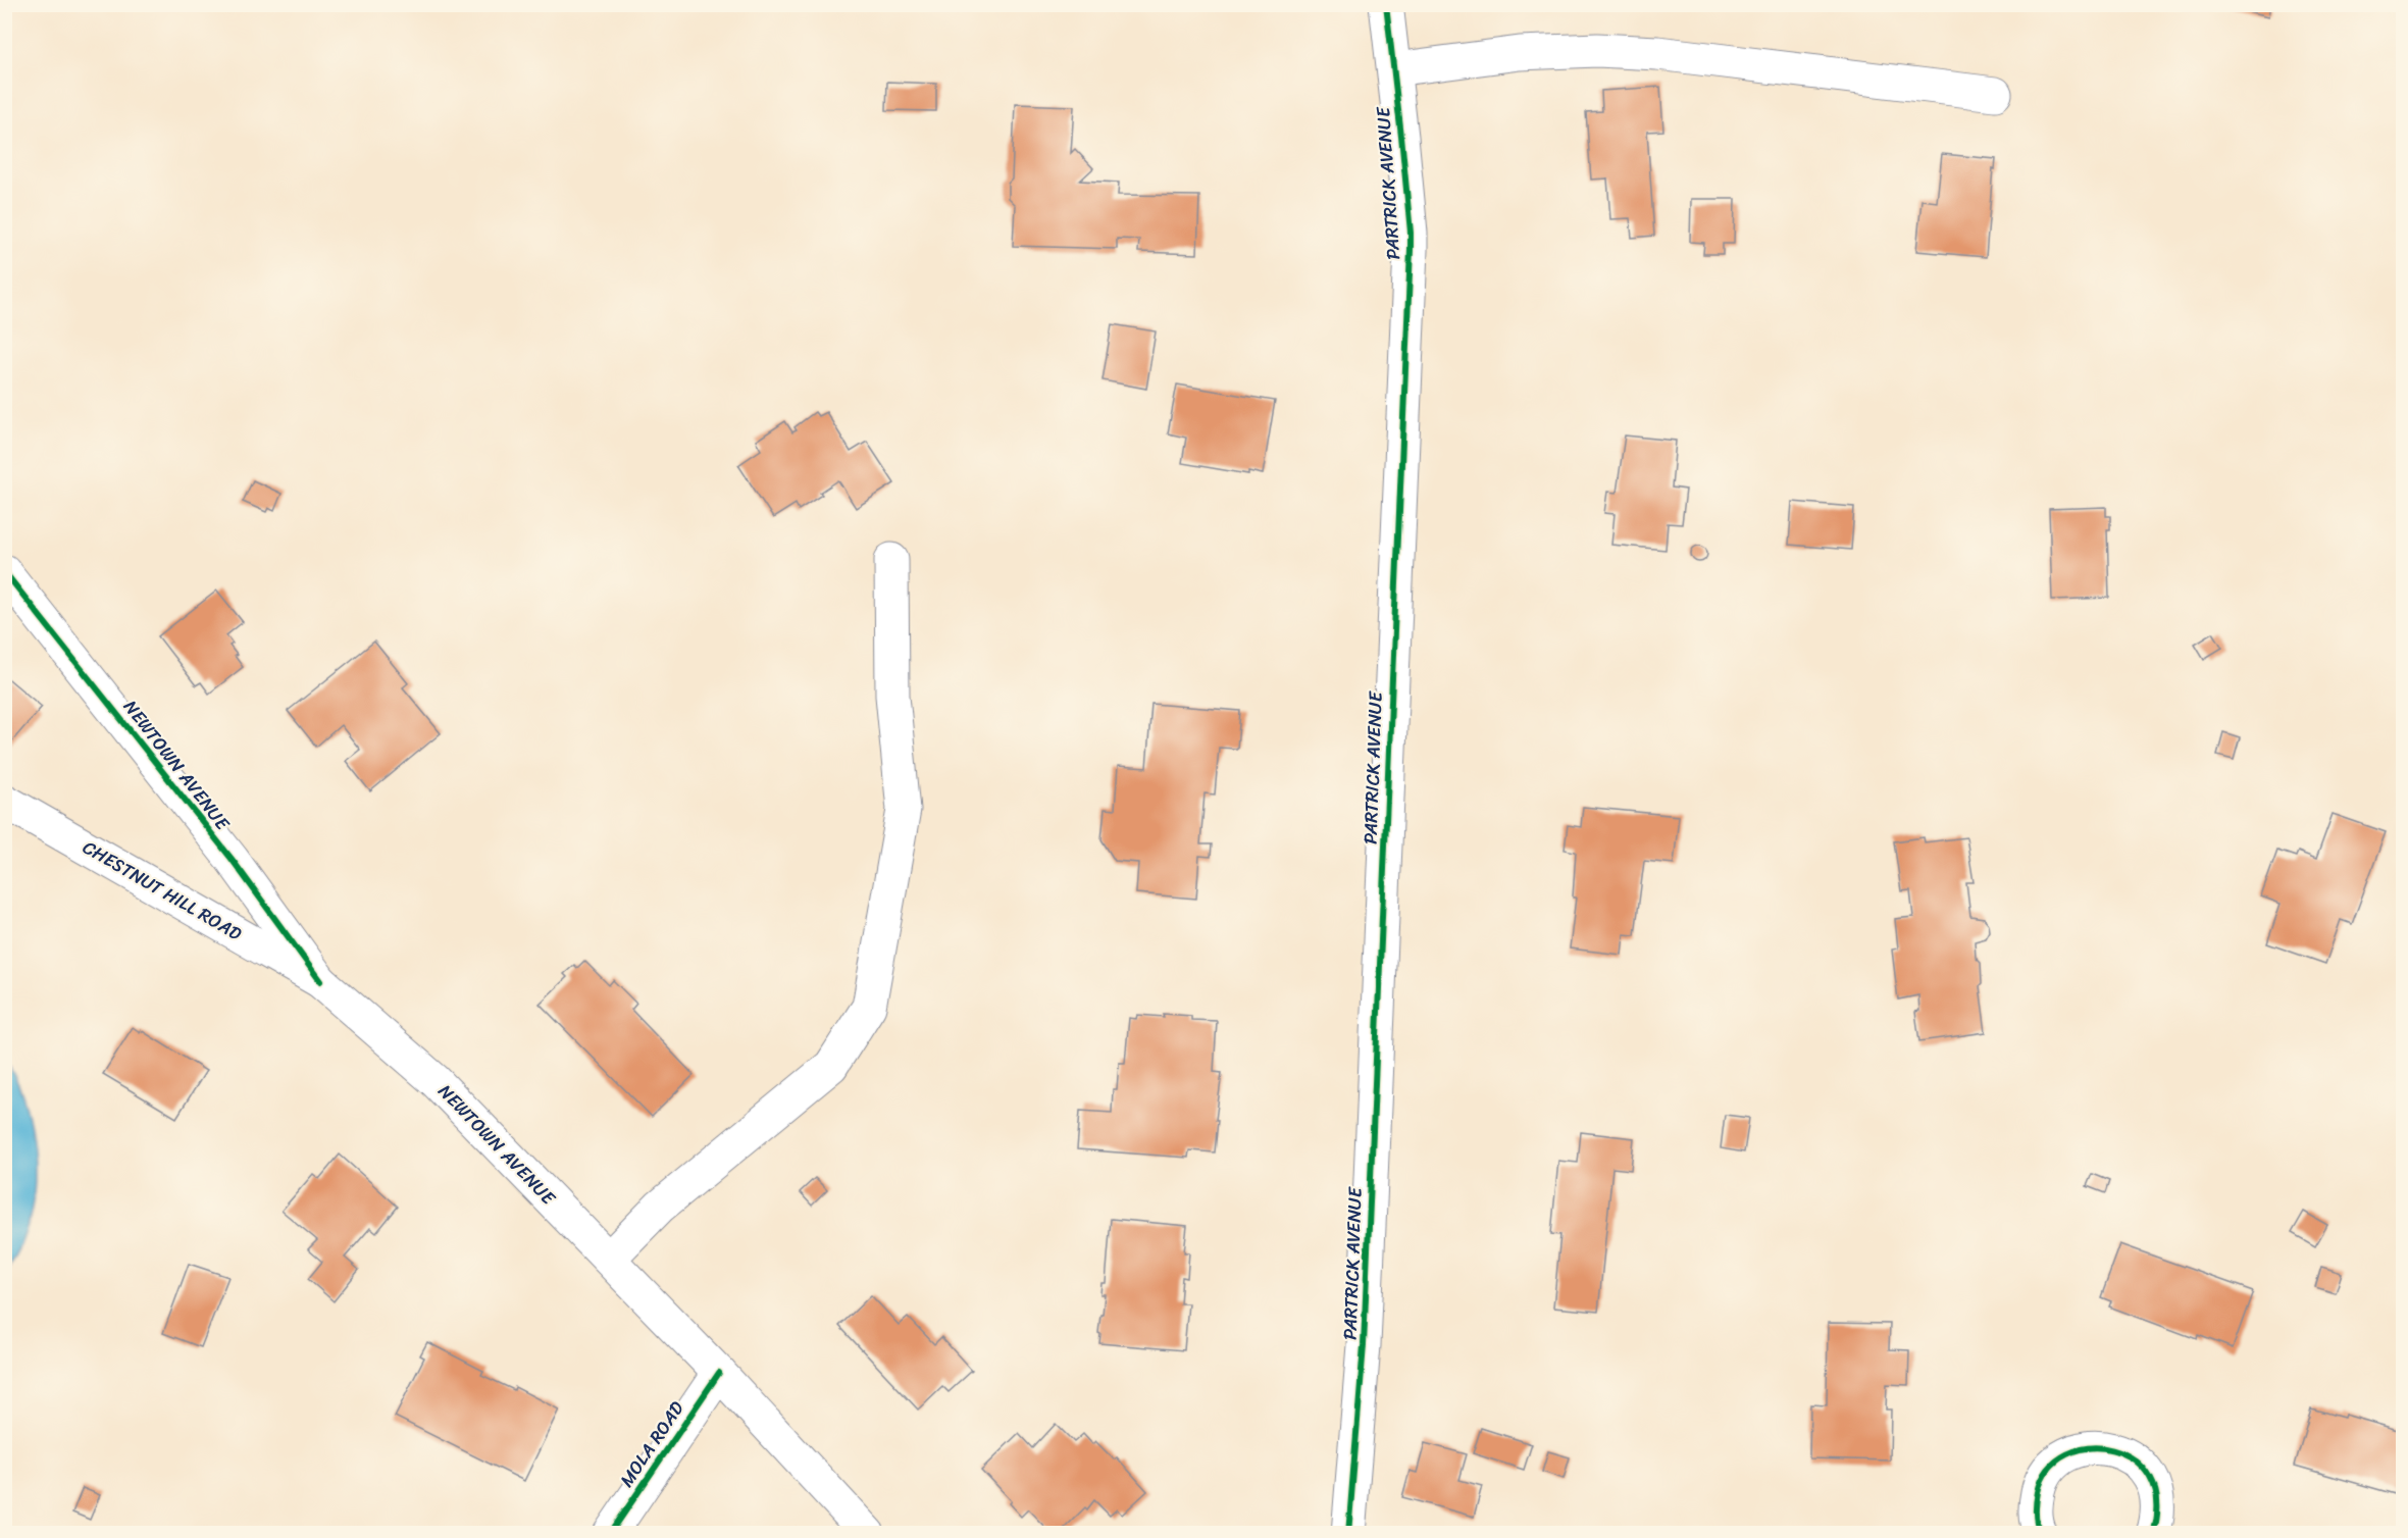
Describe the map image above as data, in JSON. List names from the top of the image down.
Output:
{
  "streets": {
    "street": [
      "PARTRICK AVENUE",
      "NEWTOWN AVENUE",
      "CHESTNUT HILL ROAD",
      "MOLA ROAD"
    ]
  },
  "crossings": [
    ["NEWTOWN AVENUE", "CHESTNUT HILL ROAD"],
    ["NEWTOWN AVENUE", "MOLA ROAD"]
  ]
}
